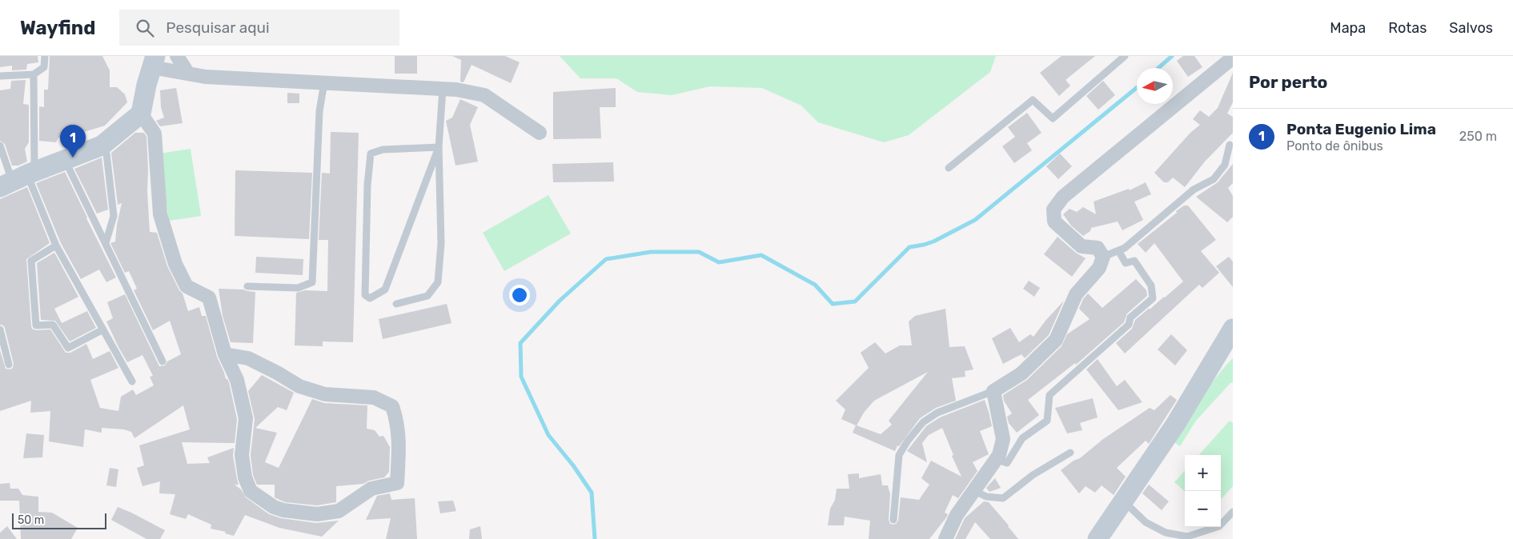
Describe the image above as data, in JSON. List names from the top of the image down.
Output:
{
  "scale_bar": "50 m",
  "north": "left",
  "page": {
    "header": "Wayfind",
    "search": "Pesquisar aqui",
    "nav": ["Mapa", "Rotas", "Salvos"],
    "heading": "Por perto",
    "list": [
      {
        "mark": "1",
        "name": "Ponta Eugenio Lima",
        "note": "Ponto de ônibus",
        "value": "250 m"
      }
    ],
    "pins": "1",
    "map_buttons": ["+", "−"],
    "scale": "50 m"
  }
}
